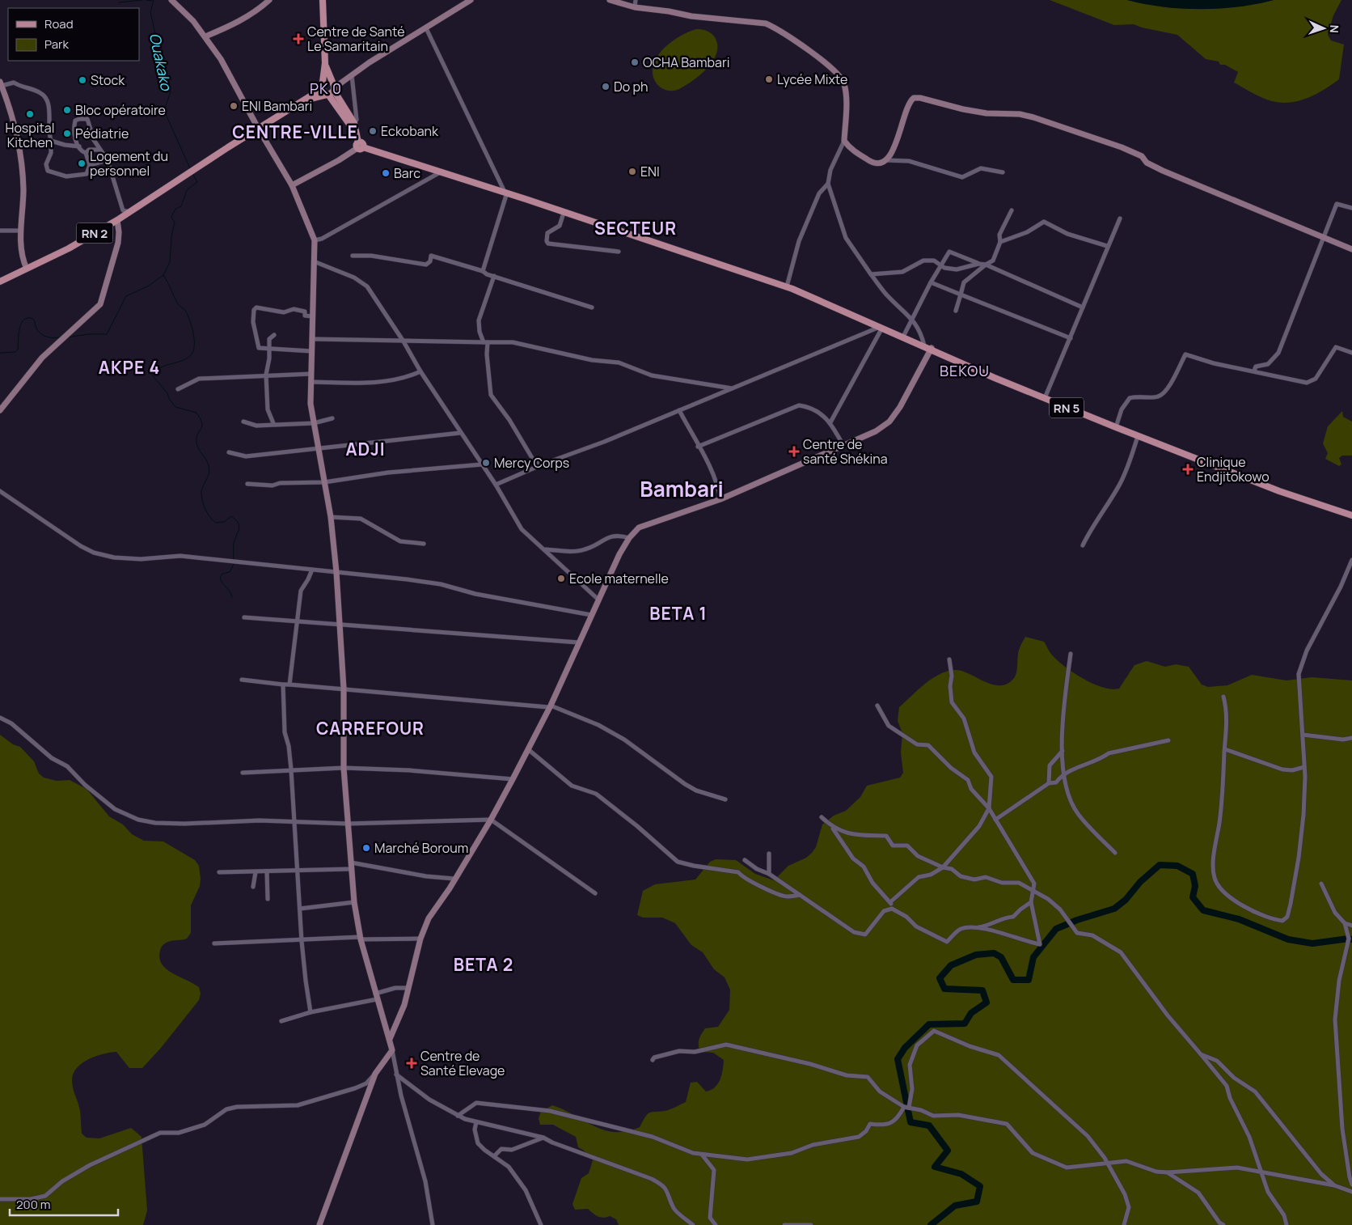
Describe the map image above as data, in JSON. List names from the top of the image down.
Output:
{
  "streets": {
    "main road": ["RN 2", "RN 5"]
  },
  "districts": [
    "PK 0",
    "CENTRE-VILLE",
    "SECTEUR",
    "AKPE 4",
    "BEKOU",
    "ADJI",
    "Bambari",
    "BETA 1",
    "CARREFOUR",
    "BETA 2"
  ],
  "water": ["Ouakako"],
  "places": {
    "health": [
      "Centre de Santé Le Samaritain",
      "Centre de santé Shékina",
      "Clinique Endjitokowo",
      "Centre de Santé Elevage"
    ],
    "other": [
      "OCHA Bambari",
      "Lycée Mixte",
      "Stock",
      "Do ph",
      "ENI Bambari",
      "Bloc opératoire",
      "Hospital Kitchen",
      "Eckobank",
      "Pédiatrie",
      "Logement du personnel",
      "ENI",
      "Barc",
      "Mercy Corps",
      "Ecole maternelle",
      "Marché Boroum"
    ]
  },
  "legend": ["Road", "Park"],
  "scale_bar": "200 m",
  "north": "right"
}
